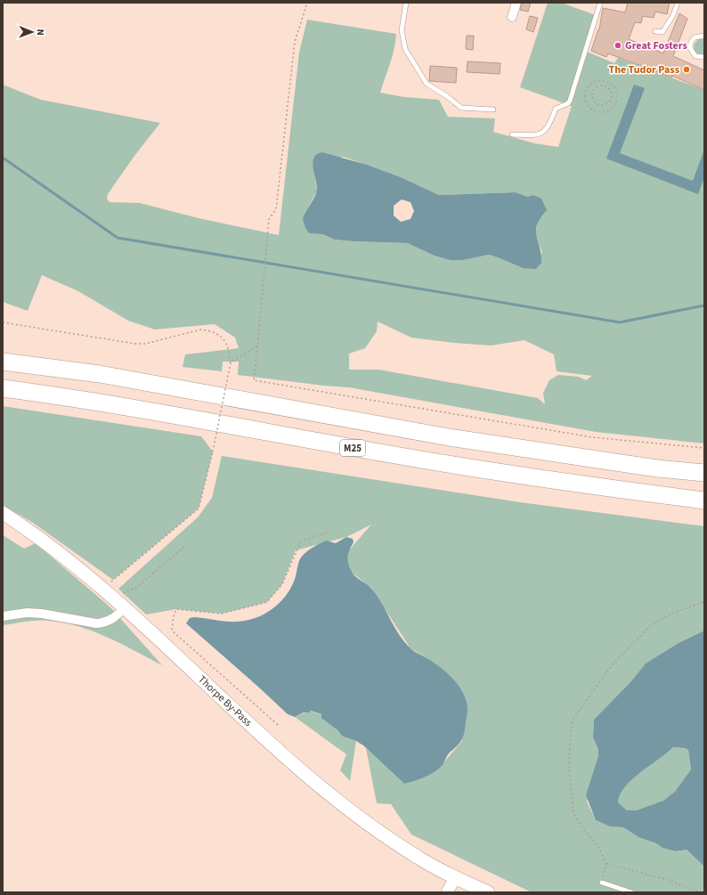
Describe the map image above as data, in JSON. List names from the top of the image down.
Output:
{
  "streets": {
    "highway": ["M25"],
    "main road": ["Thorpe By-Pass"]
  },
  "places": ["Great Fosters", "The Tudor Pass"],
  "north": "right"
}
